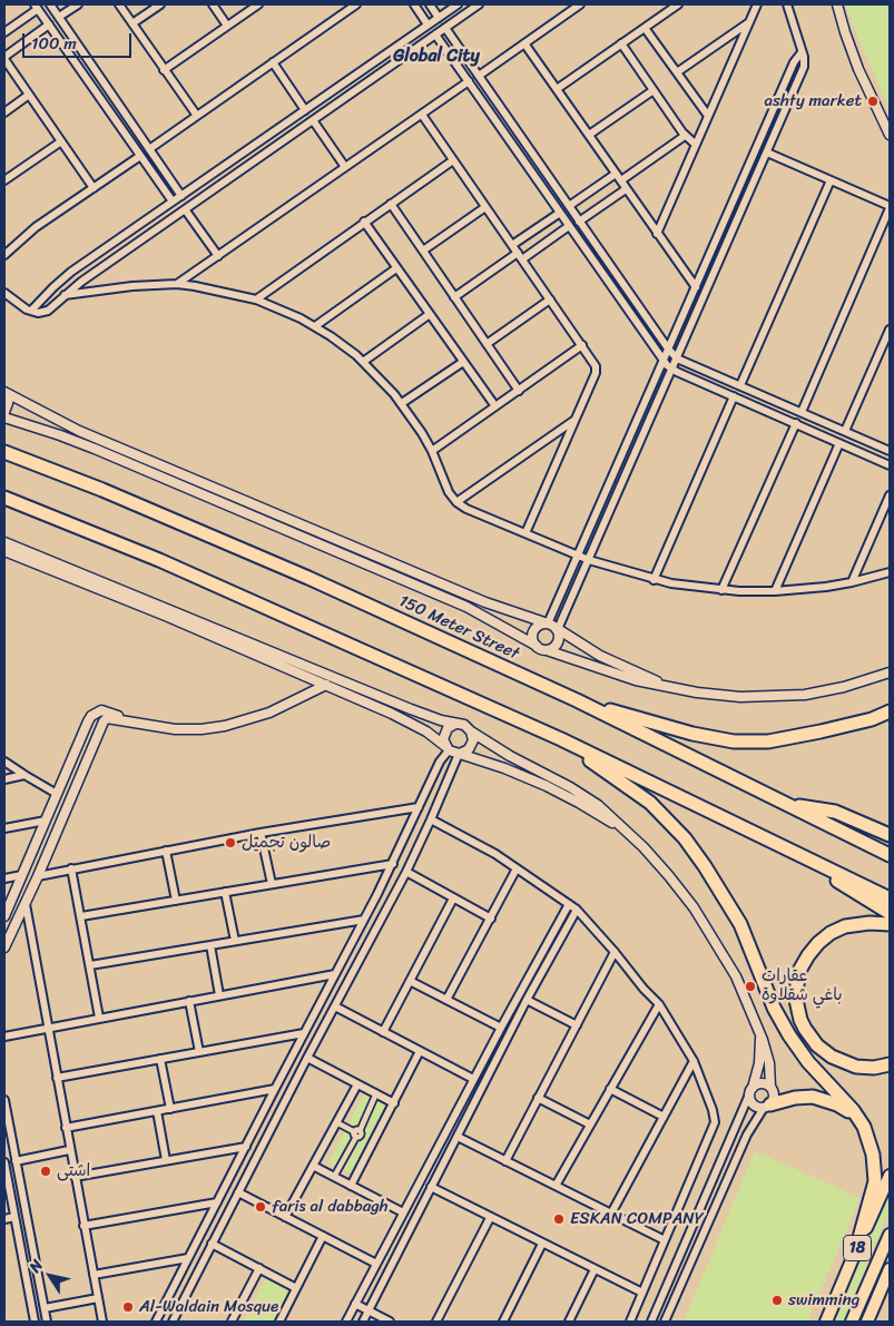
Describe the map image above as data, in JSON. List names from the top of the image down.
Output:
{
  "streets": {
    "highway": ["150 Meter Street", "18"]
  },
  "districts": ["Global City"],
  "places": [
    "ashty market",
    "صالون تجميل",
    "عقارات باغي شقلاوة",
    "اشتی",
    "faris al dabbagh",
    "ESKAN COMPANY",
    "swimming",
    "Al-Waldain Mosque"
  ],
  "scale_bar": "100 m",
  "north": "top left"
}
